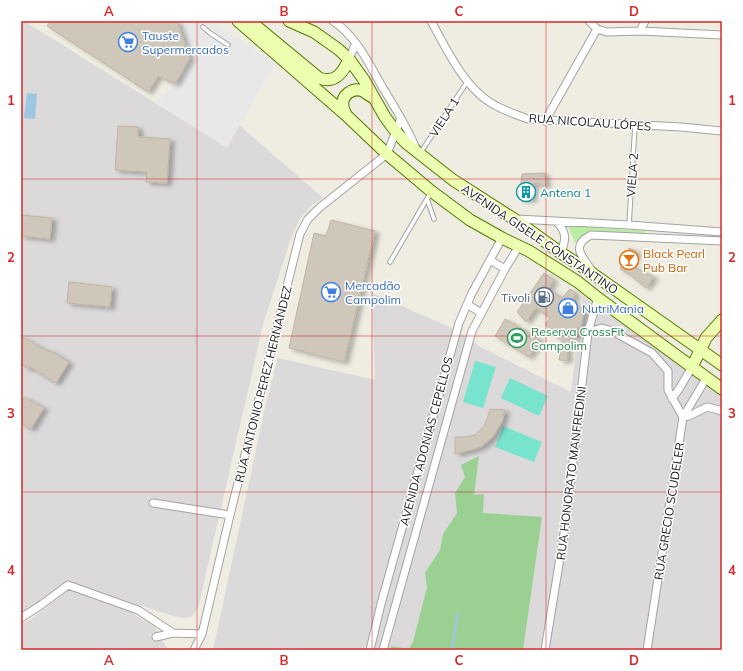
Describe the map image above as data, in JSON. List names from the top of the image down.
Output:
{
  "streets": {
    "main road": ["AVENIDA GISELE CONSTANTINO"],
    "street": [
      "RUA NICOLAU LÓPES",
      "RUA ANTONIO PEREZ HERNANDEZ",
      "AVENIDA ADONIAS CEPELLOS",
      "RUA HONORATO MANFREDINI",
      "RUA GRECIO SCUDELER"
    ],
    "lane": ["VIELA 1", "VIELA 2"]
  },
  "crossings": [
    ["VIELA 1", "RUA NICOLAU LÓPES"],
    ["VIELA 1", "AVENIDA GISELE CONSTANTINO"],
    ["RUA NICOLAU LÓPES", "VIELA 2"],
    ["AVENIDA GISELE CONSTANTINO", "RUA ANTONIO PEREZ HERNANDEZ"],
    ["AVENIDA GISELE CONSTANTINO", "AVENIDA ADONIAS CEPELLOS"],
    ["AVENIDA GISELE CONSTANTINO", "RUA HONORATO MANFREDINI"],
    ["AVENIDA GISELE CONSTANTINO", "RUA GRECIO SCUDELER"]
  ],
  "places": {
    "supermarket": ["Tauste Supermercados", "Mercadão Campolim"],
    "building": ["Antena 1"],
    "bar": ["Black Pearl Pub Bar"],
    "fuel station": ["Tivoli"],
    "shop": ["NutriMania"],
    "sports": ["Reserva CrossFit Campolim"]
  },
  "grid": {
    "columns": [
      "A",
      "B",
      "C",
      "D"
    ],
    "rows": [
      "1",
      "2",
      "3",
      "4"
    ]
  }
}
